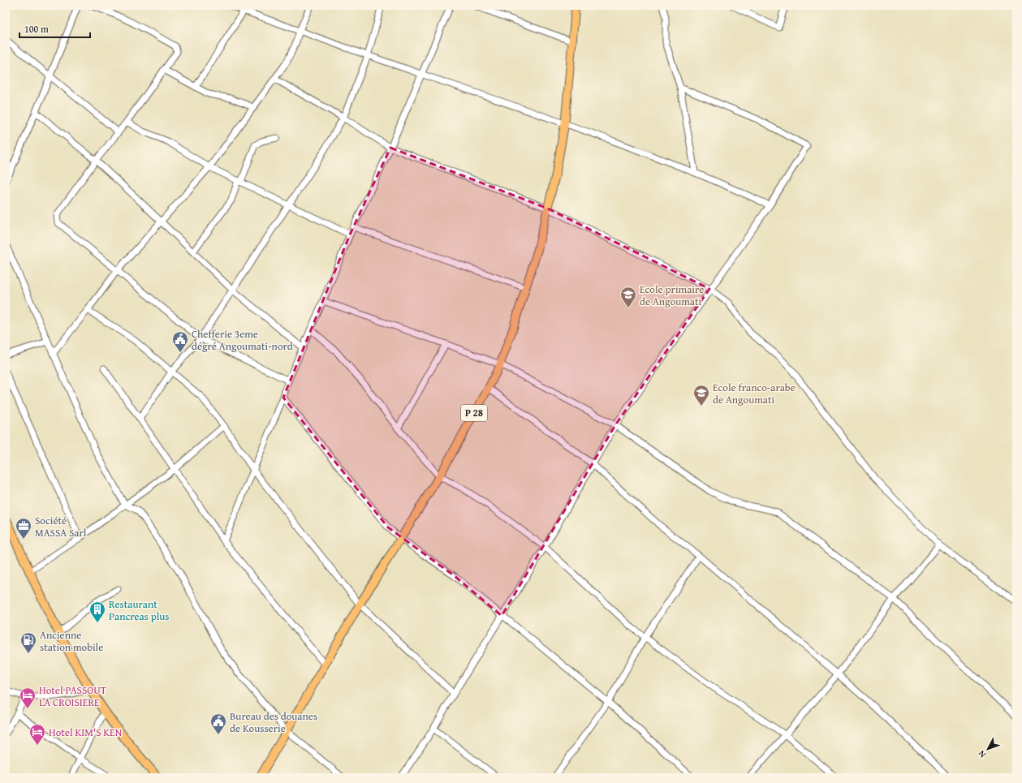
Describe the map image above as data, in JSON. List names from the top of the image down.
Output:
{
  "streets": {
    "main road": ["P 28"]
  },
  "places": {
    "school or university": ["Ecole primaire de Angoumati", "Ecole franco-arabe de Angoumati"],
    "public building": ["Chefferie 3eme dégré Angoumati-nord", "Bureau des douanes de Kousserie"],
    "office": ["Société MASSA Sarl"],
    "building": ["Restaurant Pancreas plus"],
    "fuel station": ["Ancienne station mobile"],
    "hotel": ["Hotel PASSOUT LA CROISIERE", "Hotel KIM'S KEN"]
  },
  "scale_bar": "100 m",
  "north": "bottom left"
}
